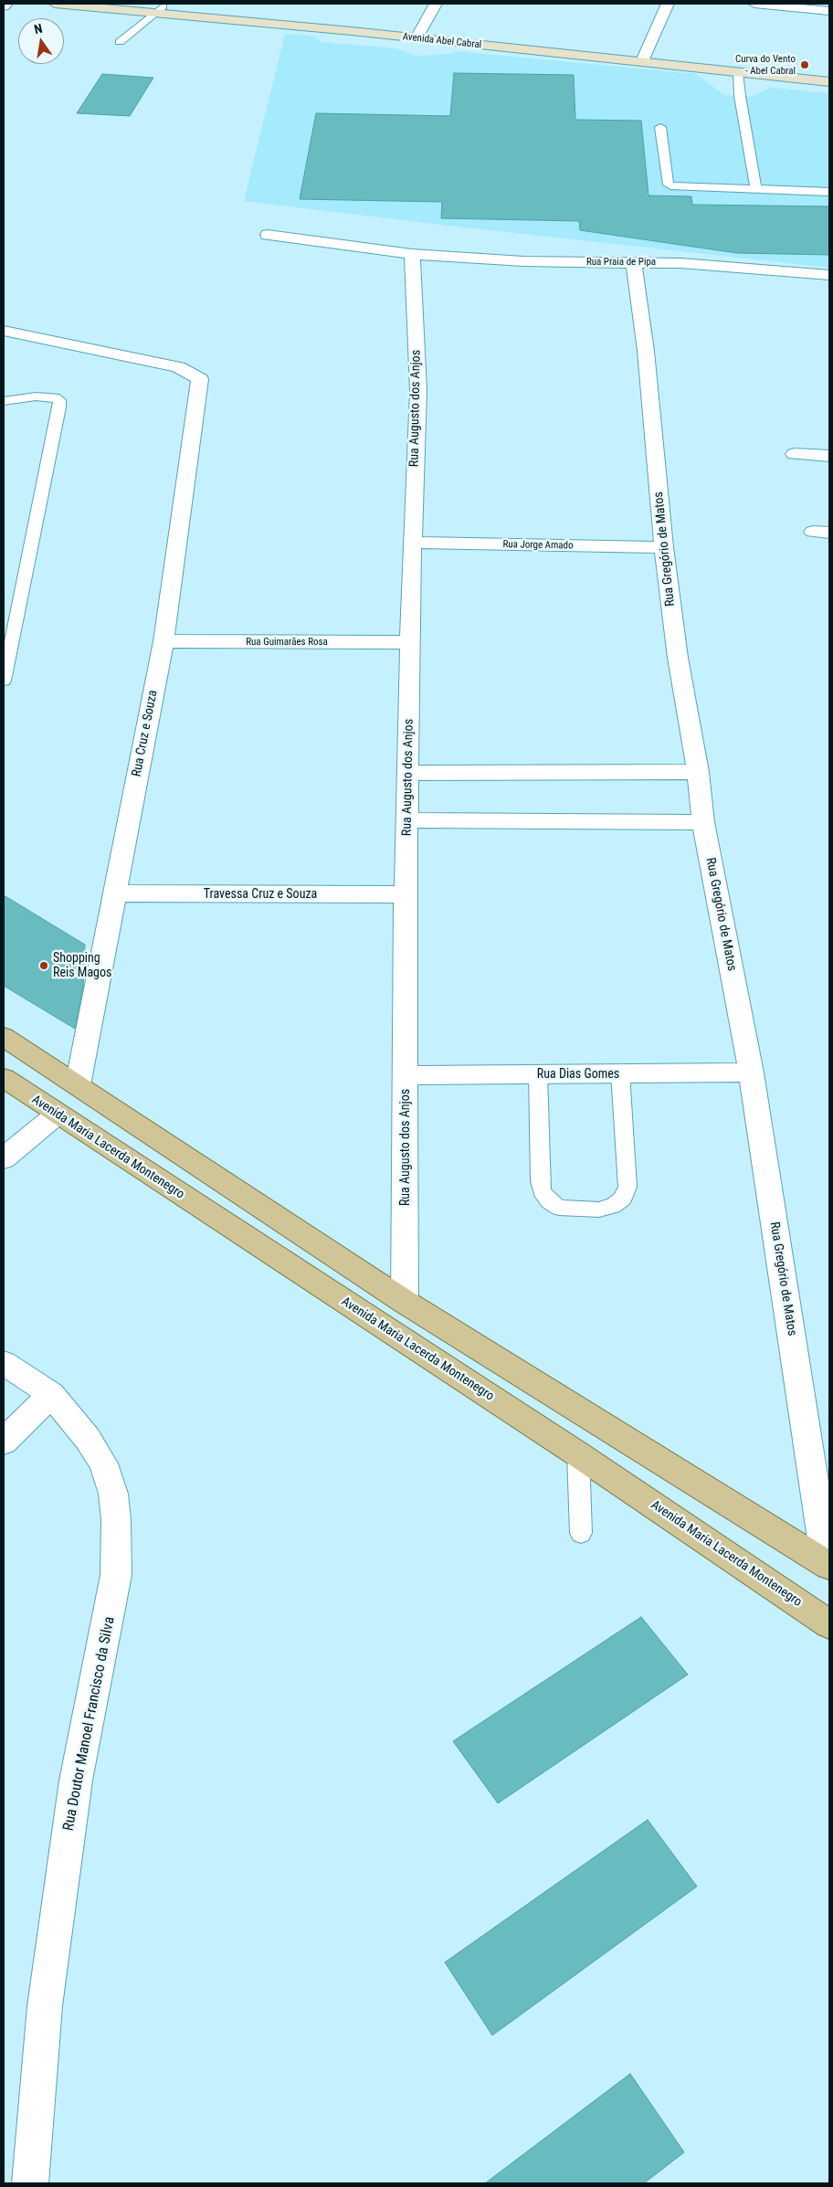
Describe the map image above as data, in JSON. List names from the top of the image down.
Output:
{
  "streets": {
    "main road": ["Avenida Abel Cabral", "Avenida Maria Lacerda Montenegro"],
    "street": [
      "Rua Praia de Pipa",
      "Rua Augusto dos Anjos",
      "Rua Jorge Amado",
      "Rua Gregório de Matos",
      "Rua Guimarães Rosa",
      "Rua Cruz e Souza",
      "Travessa Cruz e Souza",
      "Rua Dias Gomes",
      "Rua Doutor Manoel Francisco da Silva"
    ]
  },
  "crossings": [
    ["Rua Praia de Pipa", "Rua Augusto dos Anjos"],
    ["Rua Praia de Pipa", "Rua Gregório de Matos"],
    ["Rua Augusto dos Anjos", "Rua Jorge Amado"],
    ["Rua Augusto dos Anjos", "Rua Guimarães Rosa"],
    ["Rua Augusto dos Anjos", "Travessa Cruz e Souza"],
    ["Rua Augusto dos Anjos", "Rua Dias Gomes"],
    ["Rua Jorge Amado", "Rua Gregório de Matos"],
    ["Rua Gregório de Matos", "Rua Dias Gomes"],
    ["Rua Guimarães Rosa", "Rua Cruz e Souza"],
    ["Rua Cruz e Souza", "Travessa Cruz e Souza"]
  ],
  "places": ["Curva do Vento - Abel Cabral", "Shopping Reis Magos"],
  "north": "top"
}
